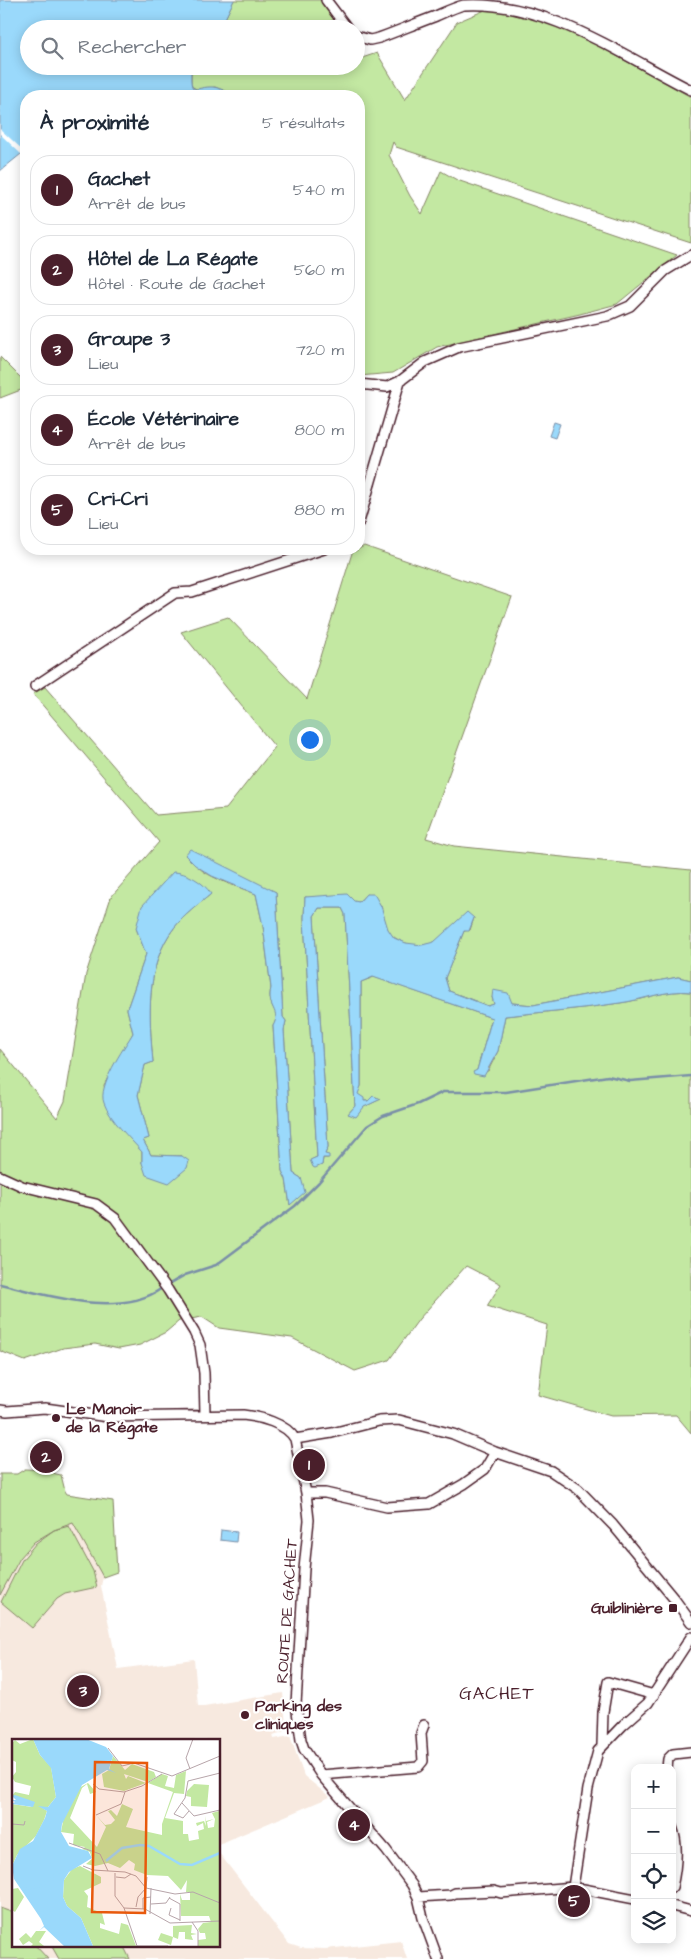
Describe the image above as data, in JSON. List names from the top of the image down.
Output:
{
  "streets": {
    "street": ["ROUTE DE GACHET"]
  },
  "districts": ["GACHET"],
  "places": {
    "other": ["Le Manoir de la Régate", "Parking des cliniques"],
    "transit": ["Guiblinière"]
  },
  "page": {
    "search": "Rechercher",
    "heading": ["À proximité", "5 résultats"],
    "list": [
      {
        "mark": "1",
        "name": "Gachet",
        "note": "Arrêt de bus",
        "value": "540 m"
      },
      {
        "mark": "2",
        "name": "Hôtel de La Régate",
        "note": "Hôtel · Route de Gachet",
        "value": "560 m"
      },
      {
        "mark": "3",
        "name": "Groupe 3",
        "note": "Lieu",
        "value": "720 m"
      },
      {
        "mark": "4",
        "name": "École Vétérinaire",
        "note": "Arrêt de bus",
        "value": "800 m"
      },
      {
        "mark": "5",
        "name": "Cri-Cri",
        "note": "Lieu",
        "value": "880 m"
      }
    ],
    "pins": [
      "2",
      "1",
      "3",
      "4",
      "5"
    ],
    "map_buttons": ["+", "−"]
  }
}
